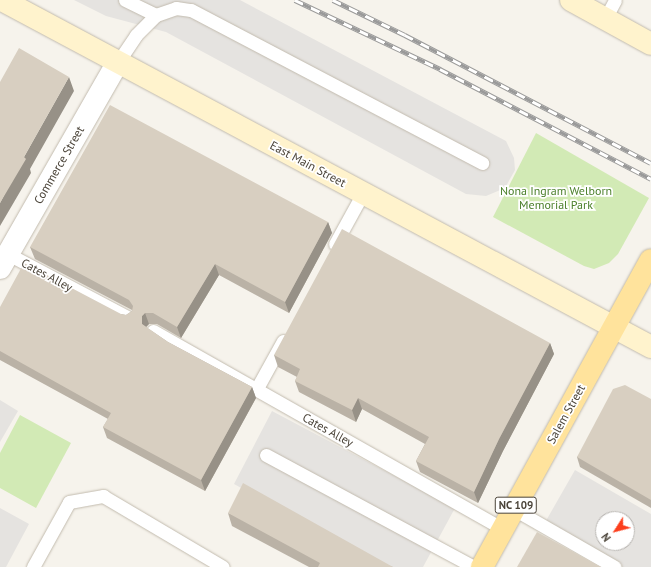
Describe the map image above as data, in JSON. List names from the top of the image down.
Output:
{
  "streets": {
    "main road": ["East Main Street", "Salem Street", "NC 109"],
    "street": ["Commerce Street"],
    "lane": ["Cates Alley"]
  },
  "crossings": [
    ["East Main Street", "Commerce Street"],
    ["East Main Street", "Salem Street"],
    ["Commerce Street", "Cates Alley"],
    ["Cates Alley", "Salem Street"]
  ],
  "parks": ["Nona Ingram Welborn Memorial Park"],
  "north": "bottom left"
}
